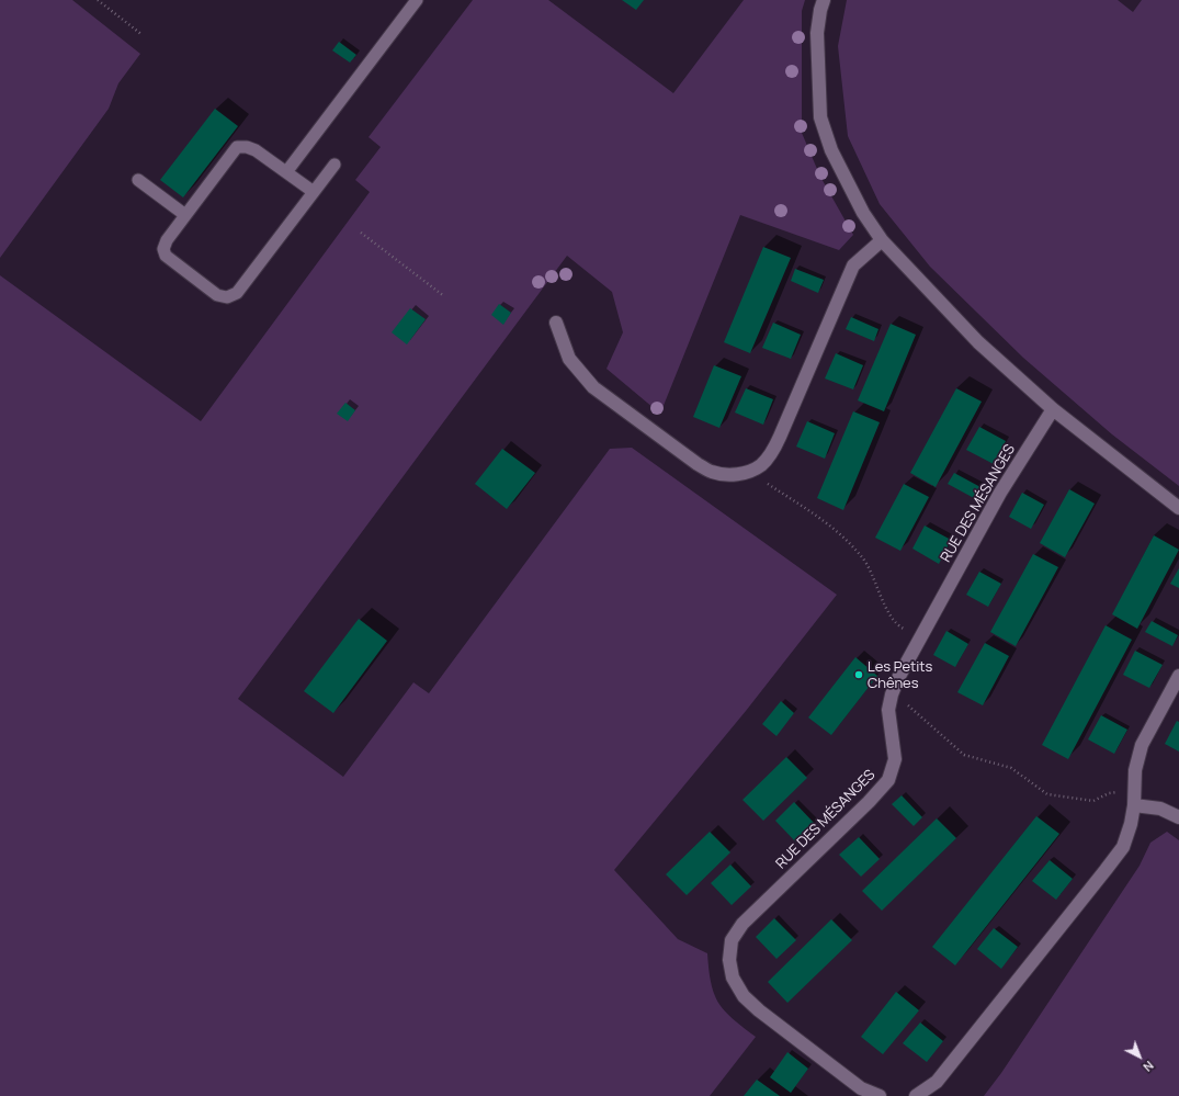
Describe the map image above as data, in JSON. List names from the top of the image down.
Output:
{
  "streets": {
    "street": ["RUE DES MÉSANGES"]
  },
  "places": ["Les Petits Chênes"],
  "north": "bottom right"
}
